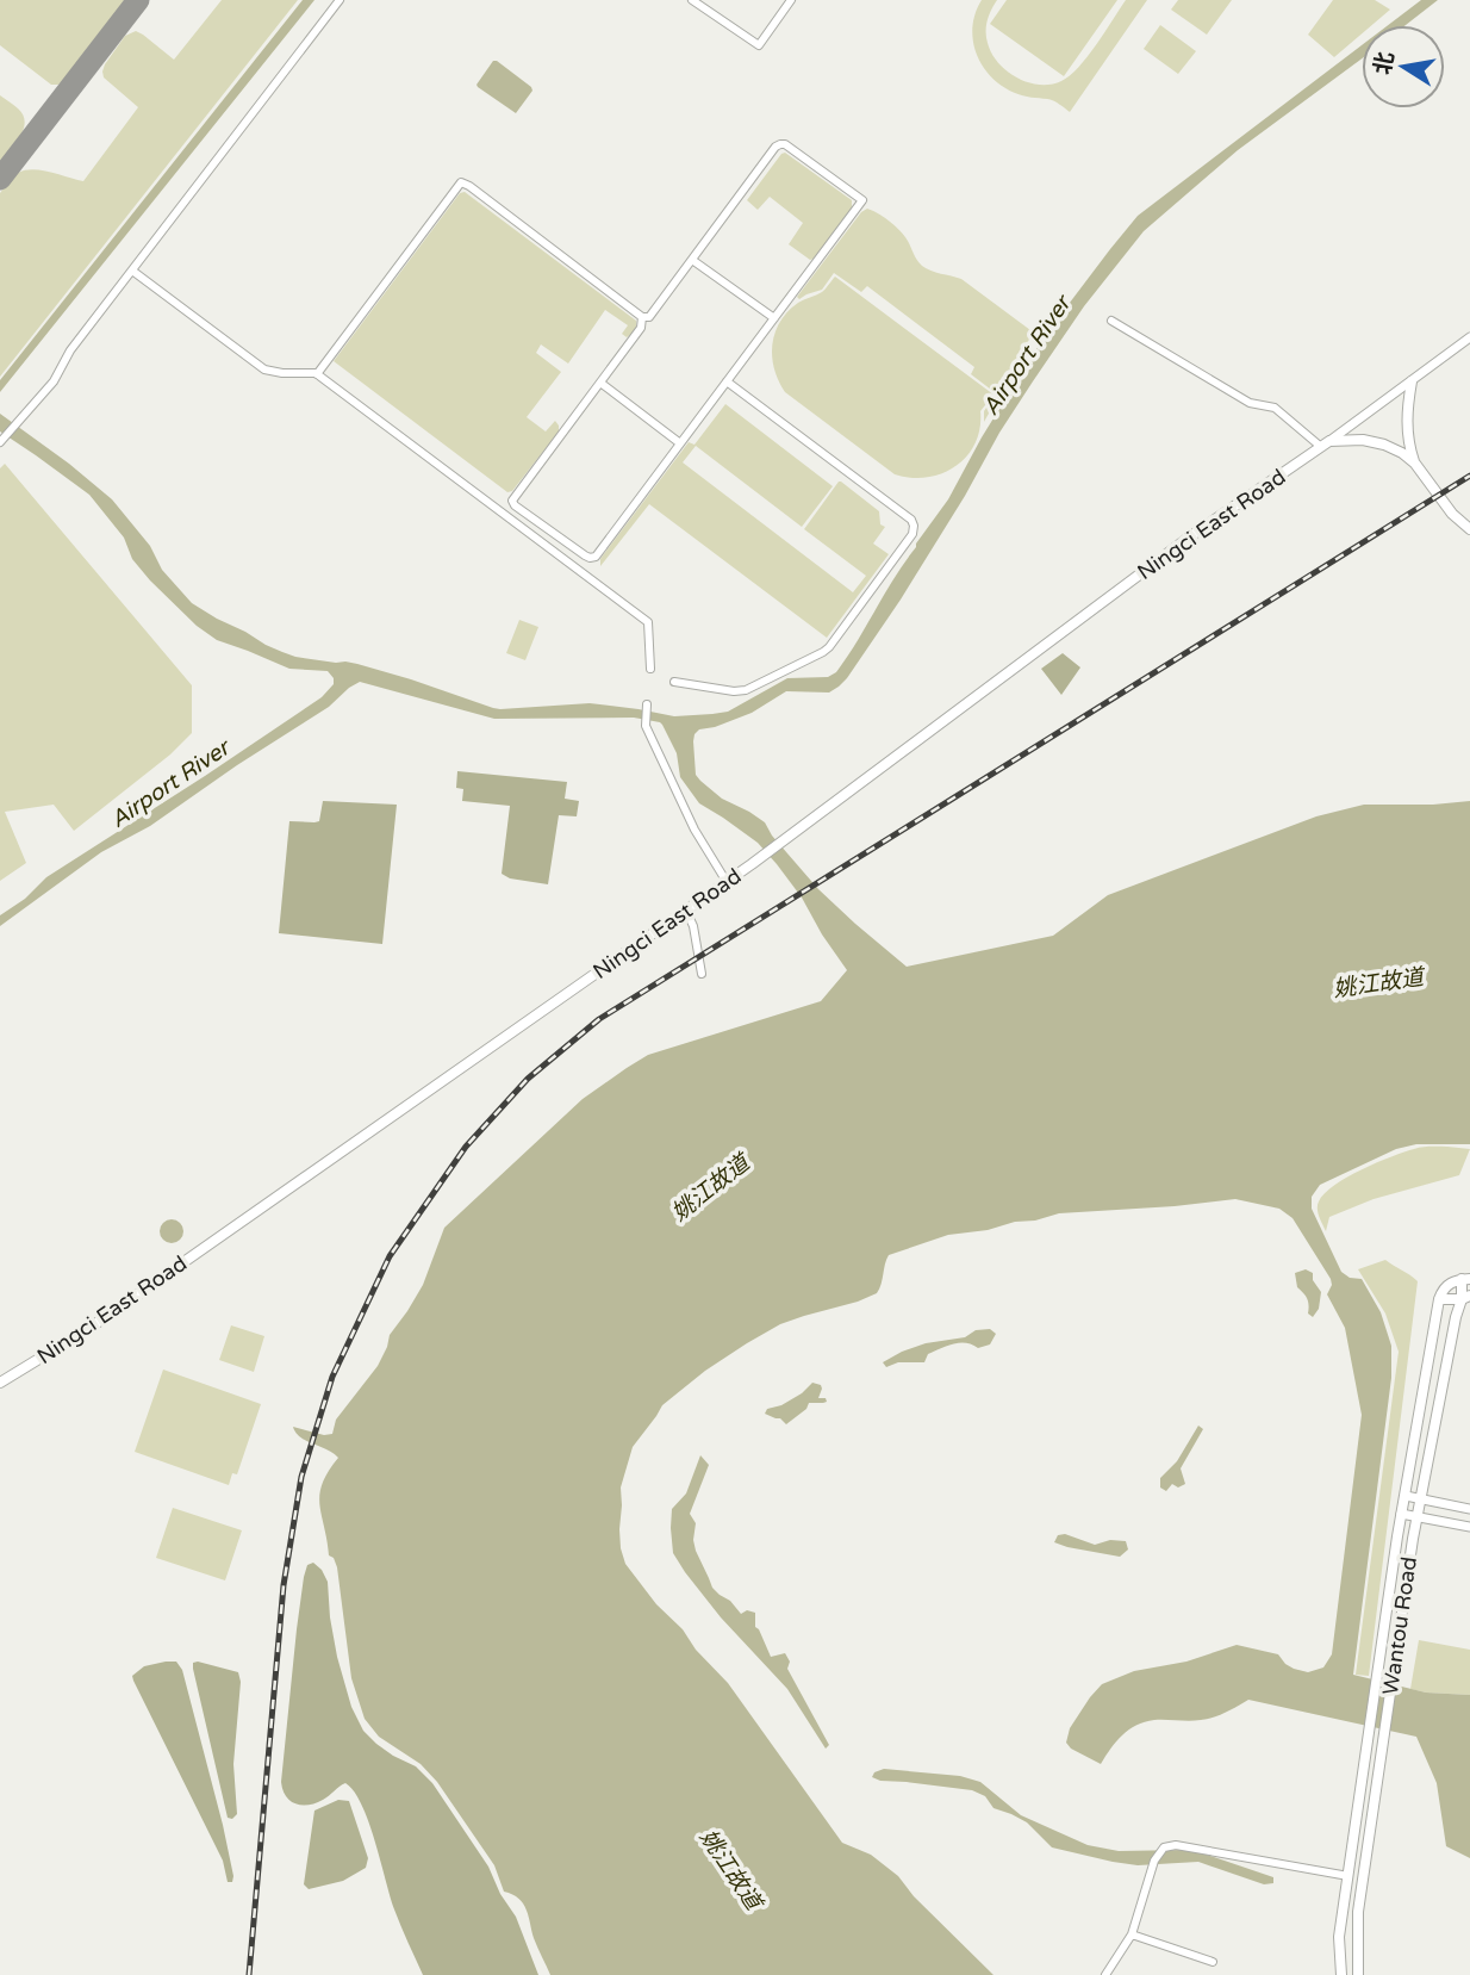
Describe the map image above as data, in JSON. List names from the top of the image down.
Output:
{
  "streets": {
    "main road": ["Ningci East Road", "Wantou Road"]
  },
  "water": ["Airport River", "姚江故道"],
  "north": "left"
}
